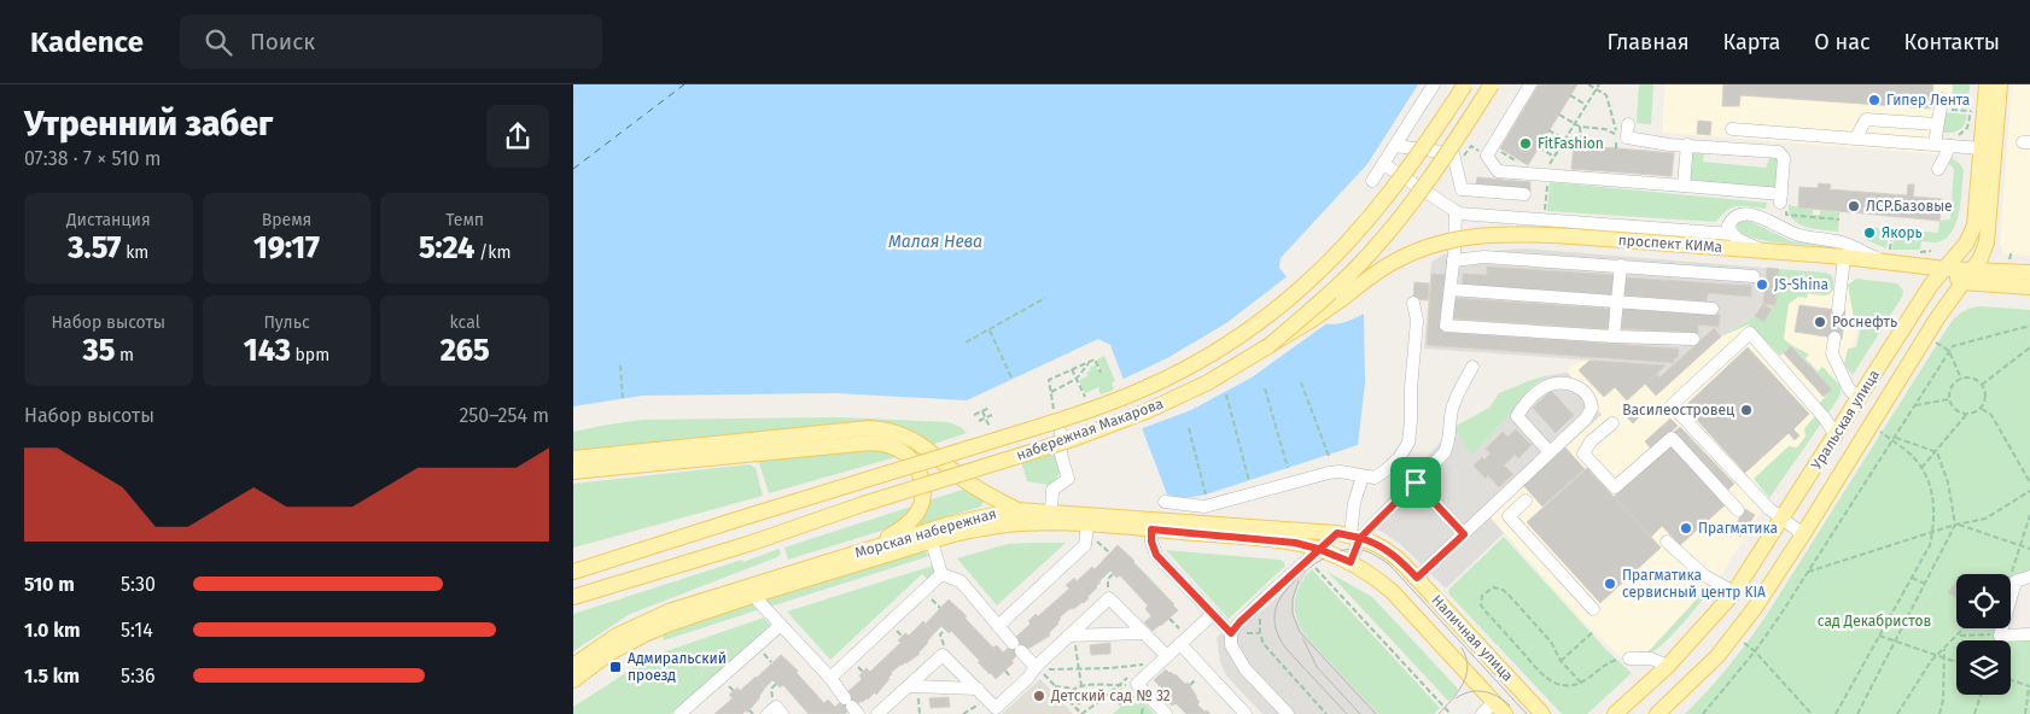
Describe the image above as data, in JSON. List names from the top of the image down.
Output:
{
  "streets": {
    "main road": [
      "проспект КИМа",
      "Уральская улица",
      "набережная Макарова",
      "Морская набережная",
      "Наличная улица"
    ]
  },
  "crossings": [
    ["проспект КИМа", "Уральская улица"],
    ["проспект КИМа", "набережная Макарова"],
    ["Морская набережная", "Наличная улица"]
  ],
  "water": ["Малая Нева"],
  "parks": ["сад Декабристов"],
  "places": {
    "other": [
      "Гипер Лента",
      "FitFashion",
      "ЛСР.Базовые",
      "Якорь",
      "JS-Shina",
      "Роснефть",
      "Василеостровец",
      "Прагматика",
      "Прагматика сервисный центр KIA",
      "Детский сад № 32"
    ],
    "transit": ["Адмиральский проезд"]
  },
  "page": {
    "header": "Kadence",
    "search": "Поиск",
    "nav": [
      "Главная",
      "Карта",
      "О нас",
      "Контакты"
    ],
    "heading": ["Утренний забег", "07:38 · 7 × 510 m"],
    "stats": [
      ["Дистанция", "3.57 km"],
      ["Время", "19:17"],
      ["Темп", "5:24 /km"],
      ["Набор высоты", "35 m"],
      ["Пульс", "143 bpm"],
      ["kcal", "265"]
    ],
    "chart": ["Набор высоты", "250–254 m"],
    "list": [
      {
        "name": "510 m",
        "note": "5:30"
      },
      {
        "name": "1.0 km",
        "note": "5:14"
      },
      {
        "name": "1.5 km",
        "note": "5:36"
      }
    ]
  }
}
